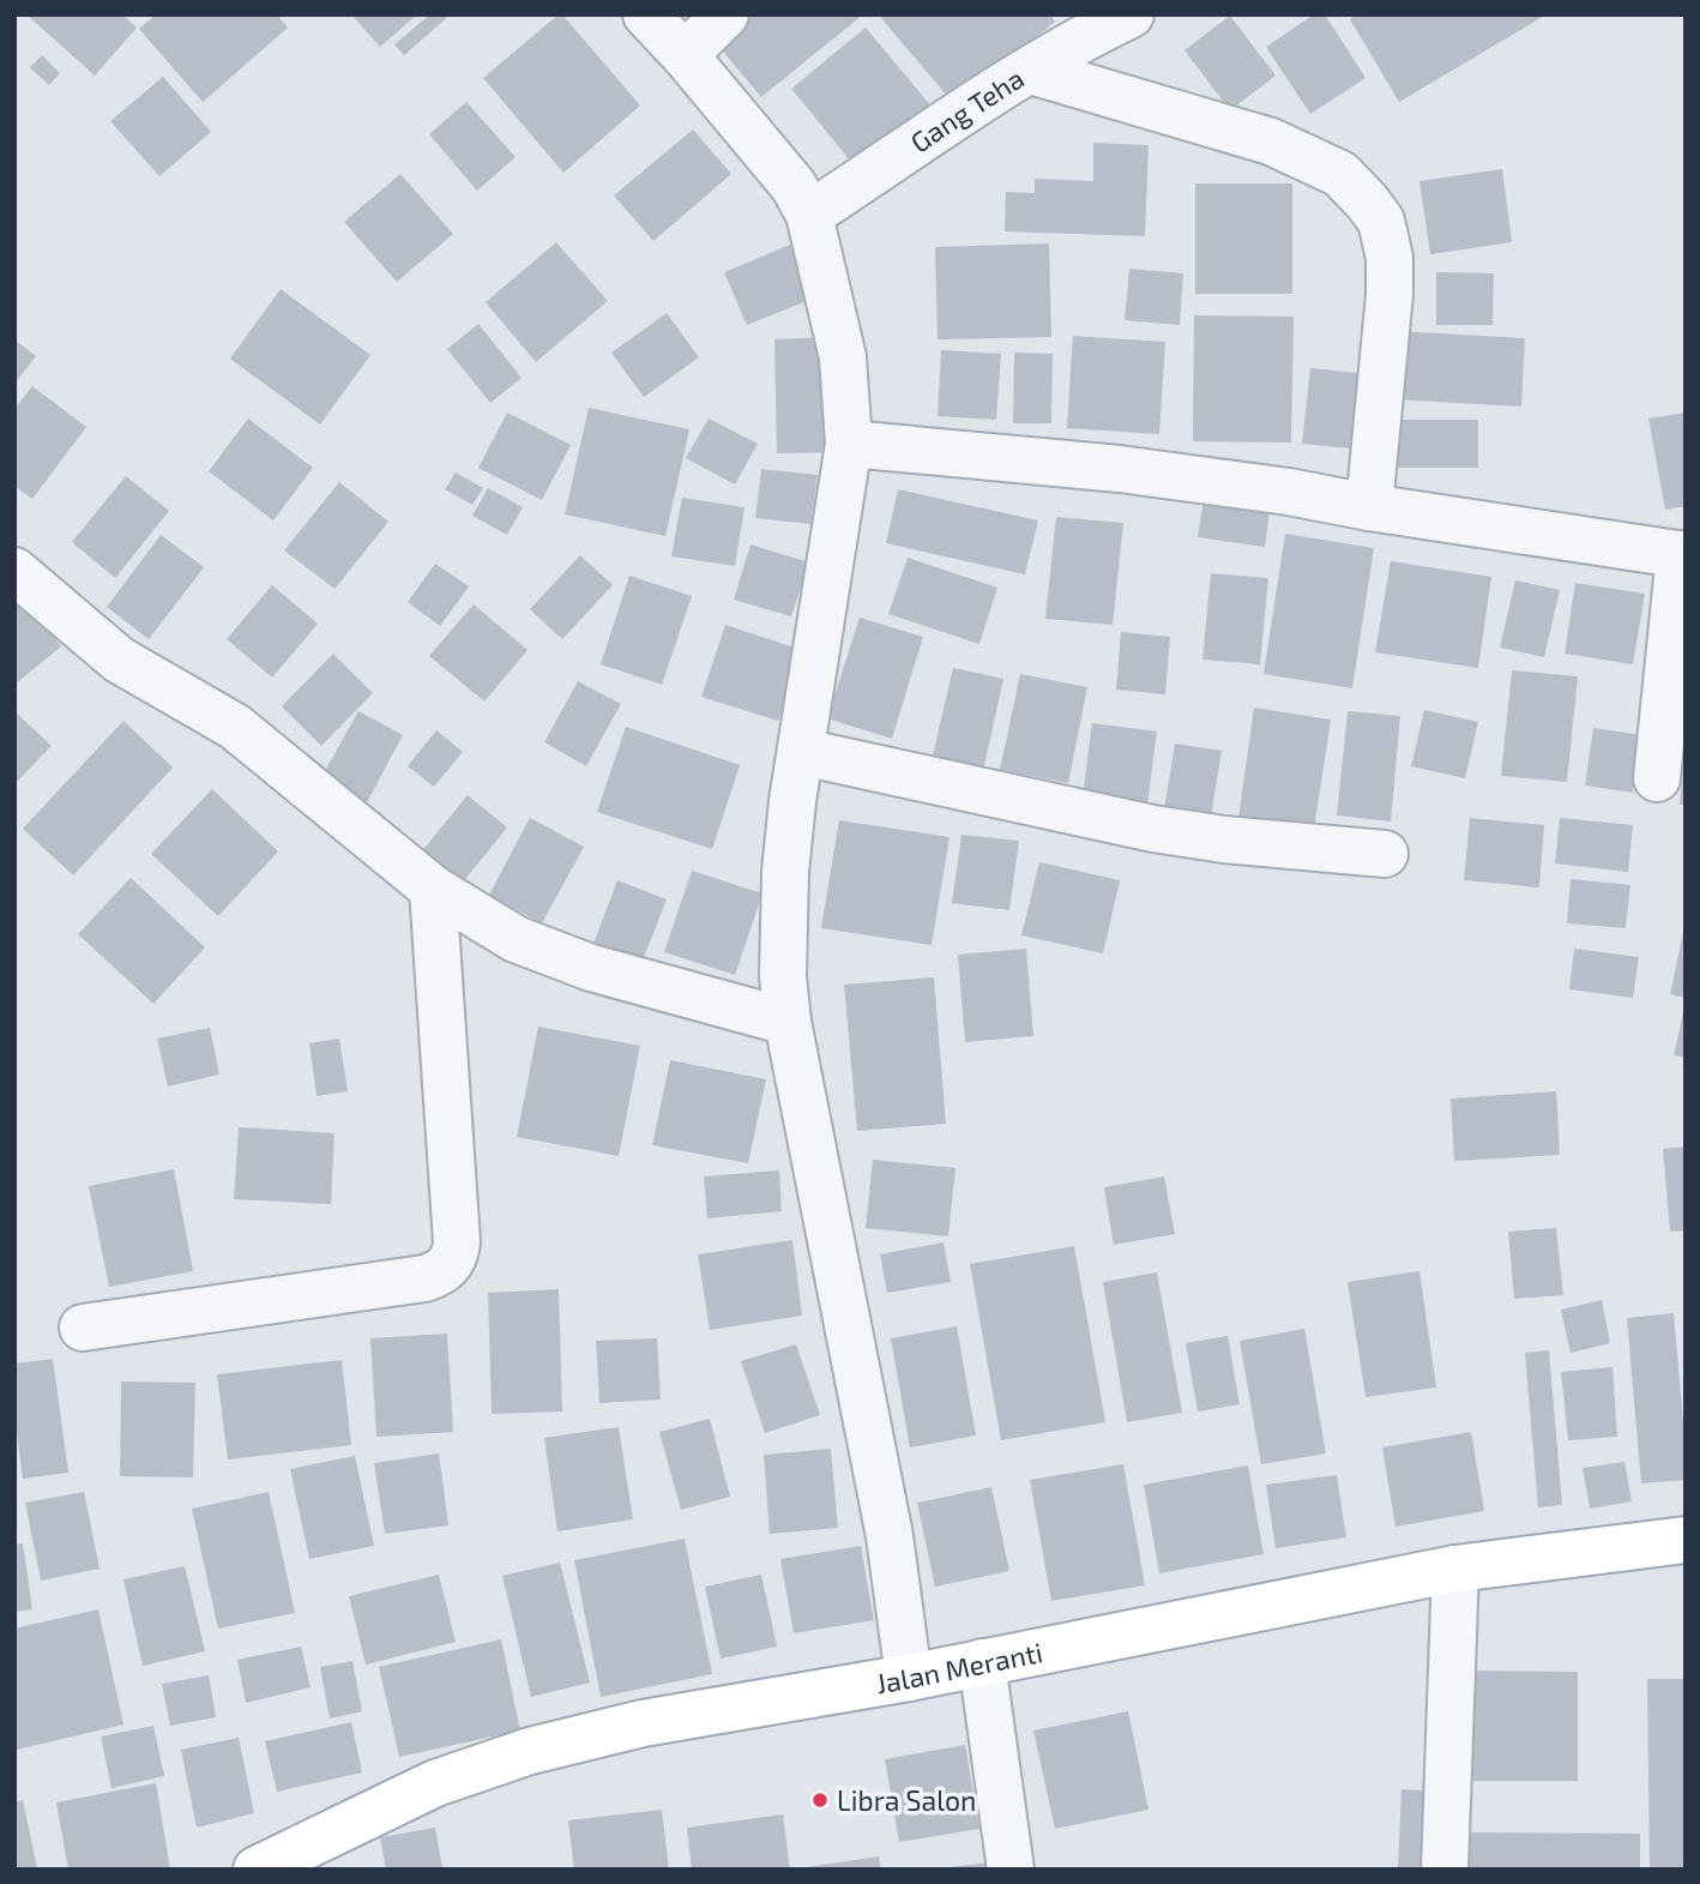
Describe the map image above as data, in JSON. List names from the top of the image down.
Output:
{
  "streets": {
    "main road": ["Jalan Meranti"],
    "street": ["Gang Teha"]
  },
  "places": ["Libra Salon"]
}
